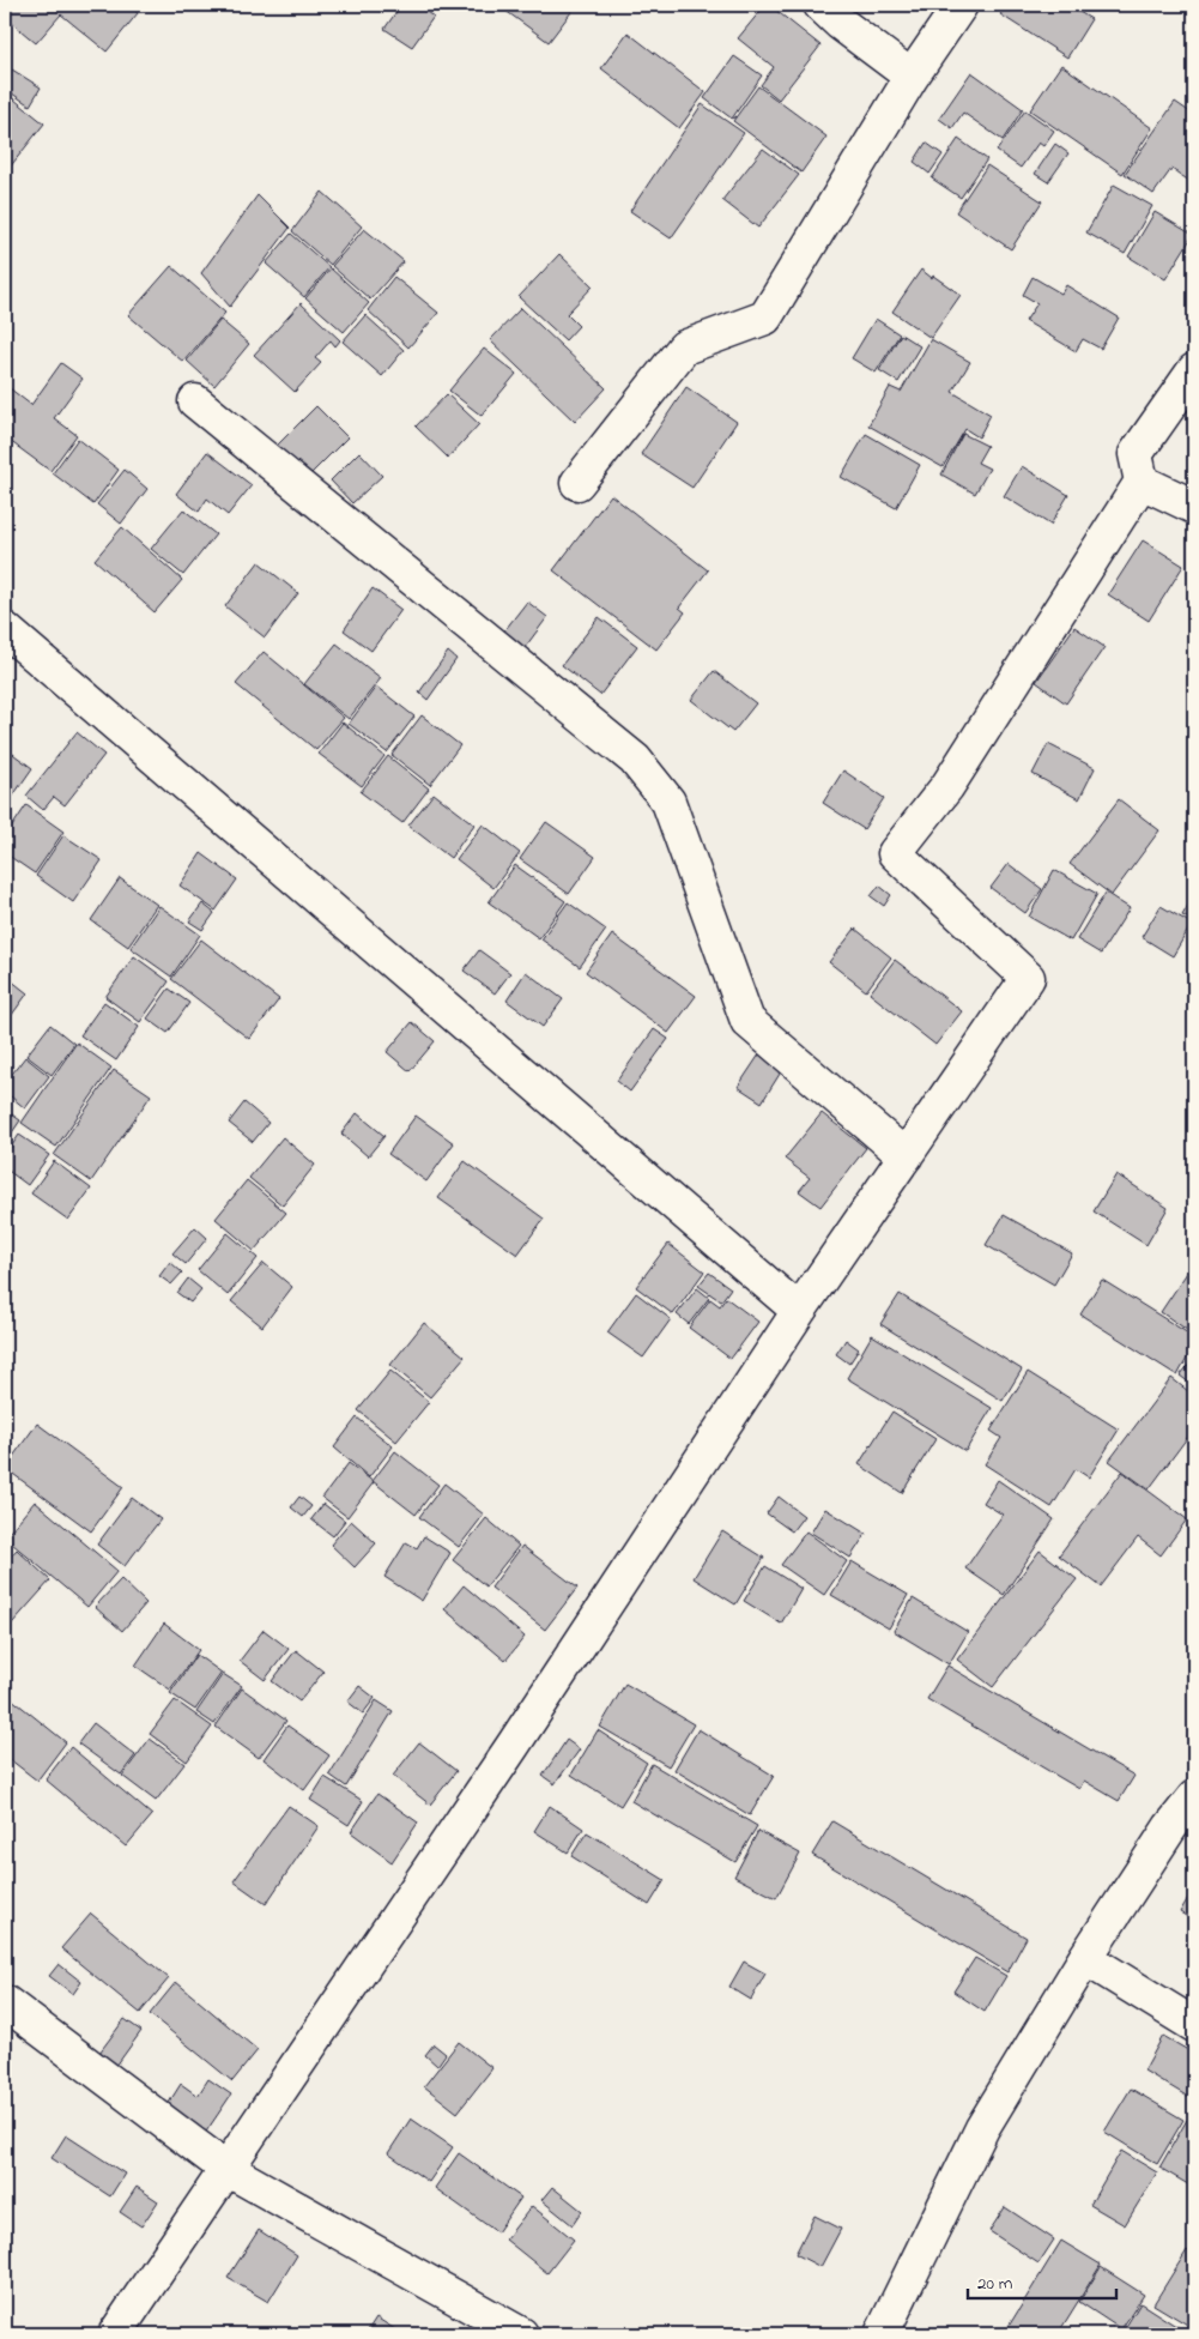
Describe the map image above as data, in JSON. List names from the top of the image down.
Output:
{
  "scale_bar": "20 m"
}
